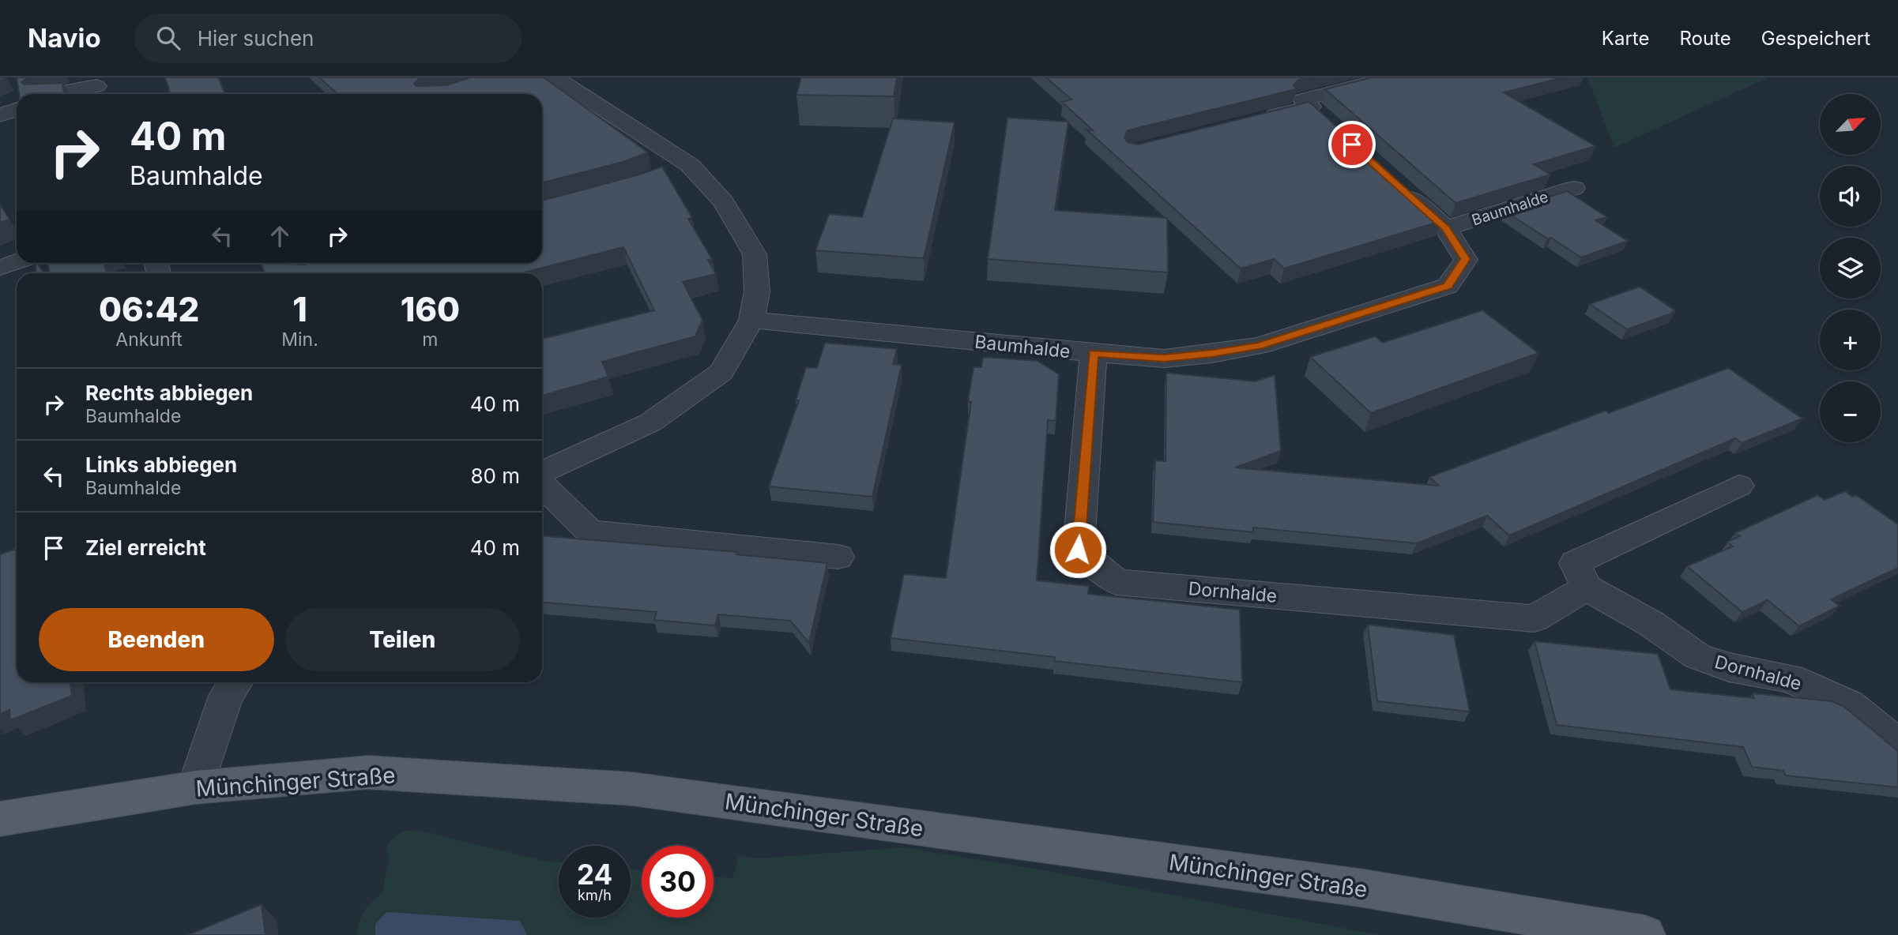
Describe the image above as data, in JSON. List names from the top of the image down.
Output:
{
  "streets": {
    "main road": ["Münchinger Straße"],
    "street": ["Baumhalde", "Dornhalde"]
  },
  "crossings": [
    ["Baumhalde", "Dornhalde"]
  ],
  "north": "top right",
  "page": {
    "header": "Navio",
    "search": "Hier suchen",
    "nav": ["Karte", "Route", "Gespeichert"],
    "map_buttons": ["+", "−"],
    "turn": ["40 m", "Baumhalde"],
    "eta": [
      "06:42",
      "Ankunft",
      "1",
      "Min.",
      "160",
      "m"
    ],
    "list": [
      {
        "name": "Rechts abbiegen",
        "note": "Baumhalde",
        "value": "40 m"
      },
      {
        "name": "Links abbiegen",
        "note": "Baumhalde",
        "value": "80 m"
      },
      {
        "name": "Ziel erreicht",
        "value": "40 m"
      }
    ],
    "buttons": ["Beenden", "Teilen"],
    "speed": "24 km/h",
    "limit": "30"
  }
}
